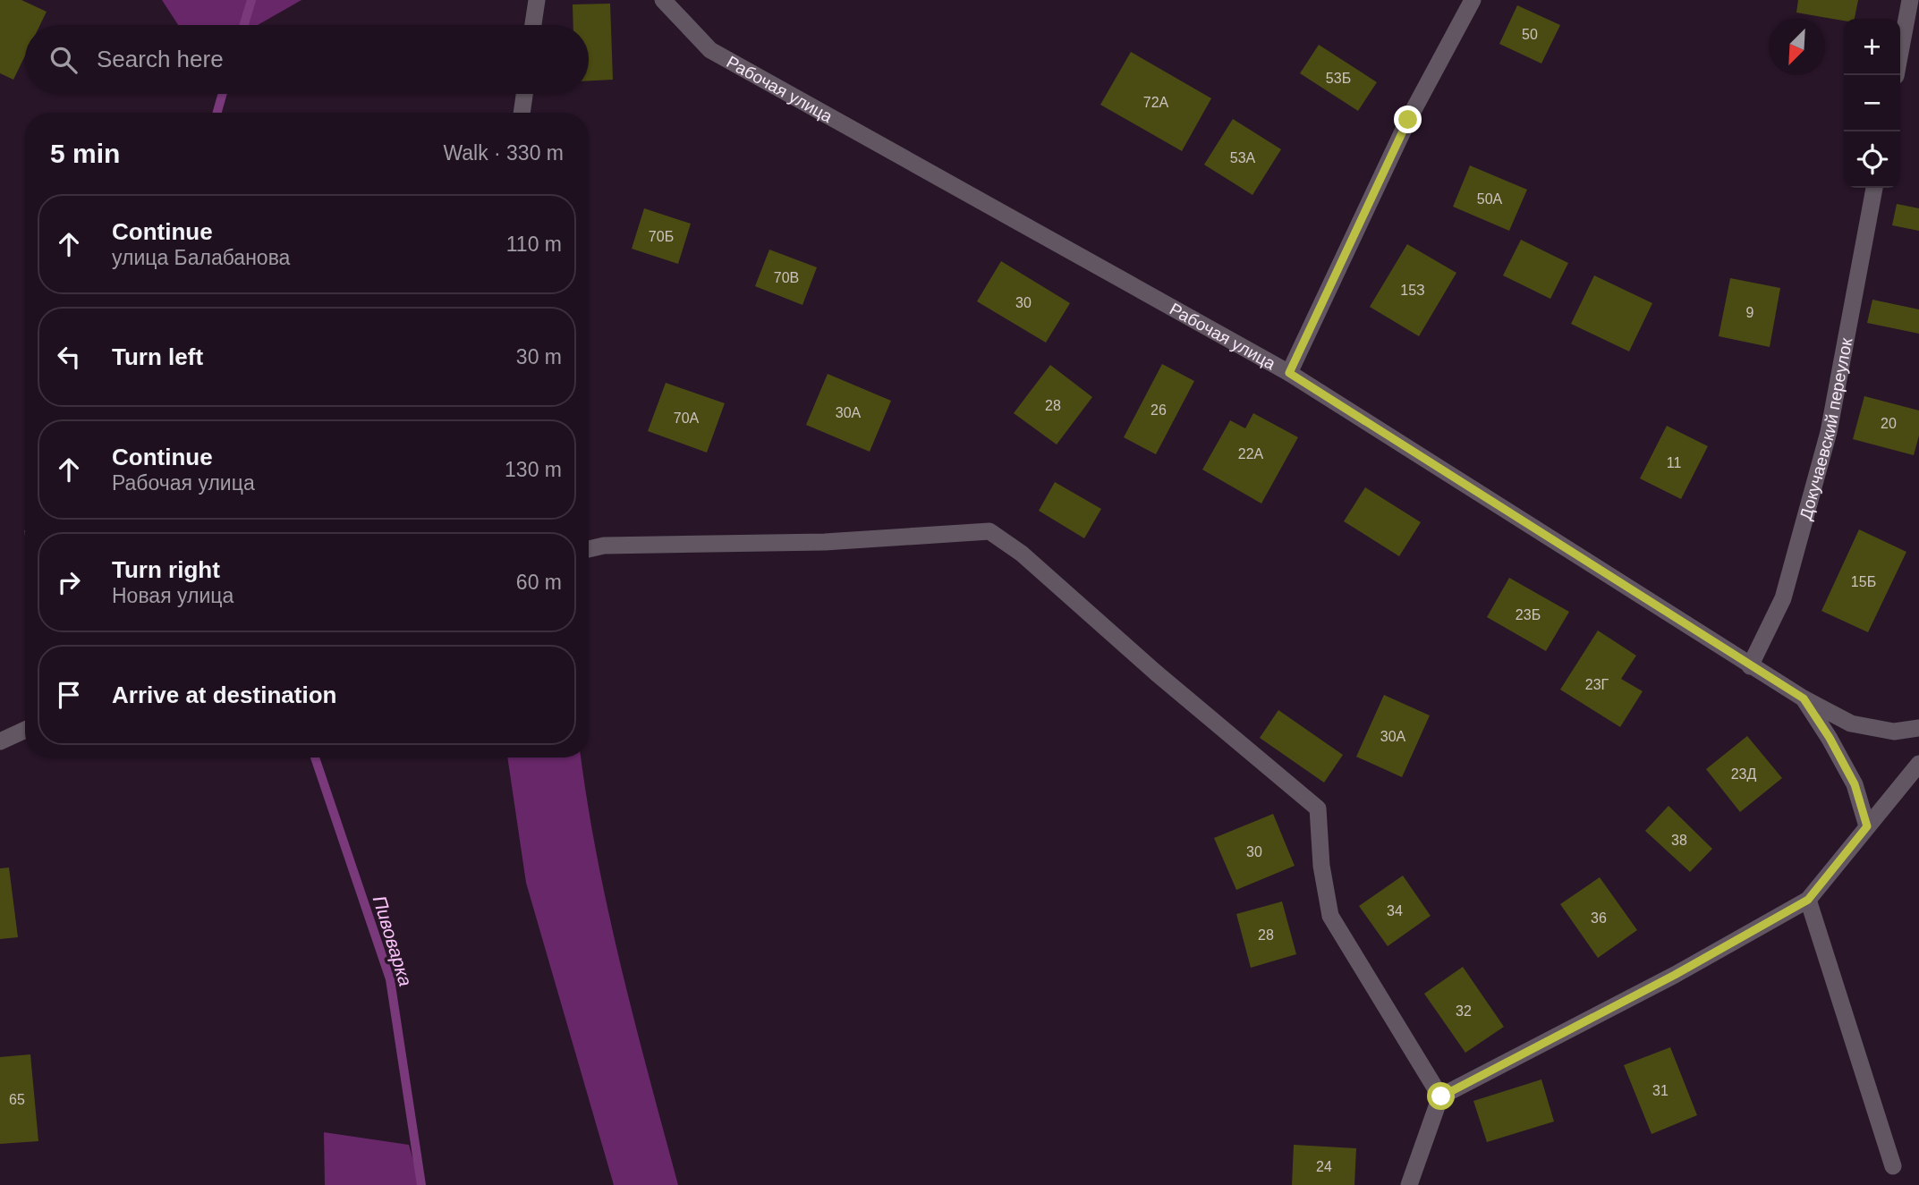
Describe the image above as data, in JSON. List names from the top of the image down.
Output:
{
  "streets": {
    "street": ["Рабочая улица", "Докучаевский переулок"]
  },
  "crossings": [
    ["Рабочая улица", "Докучаевский переулок"]
  ],
  "water": ["Пивоварка"],
  "house_numbers": [
    "50",
    "53Б",
    "72А",
    "53А",
    "50А",
    "70Б",
    "70В",
    "15З",
    "30",
    "9",
    "28",
    "26",
    "30А",
    "70А",
    "20",
    "22А",
    "11",
    "15Б",
    "23Б",
    "23Г",
    "30А",
    "23Д",
    "38",
    "30",
    "34",
    "36",
    "28",
    "32",
    "31",
    "65",
    "24"
  ],
  "north": "bottom left",
  "page": {
    "map_buttons": ["+", "−"],
    "search": "Search here",
    "heading": ["5 min", "Walk · 330 m"],
    "list": [
      ["Continue", "улица Балабанова", "110 m"],
      ["Turn left", "30 m"],
      ["Continue", "Рабочая улица", "130 m"],
      ["Turn right", "Новая улица", "60 m"],
      "Arrive at destination"
    ]
  }
}
